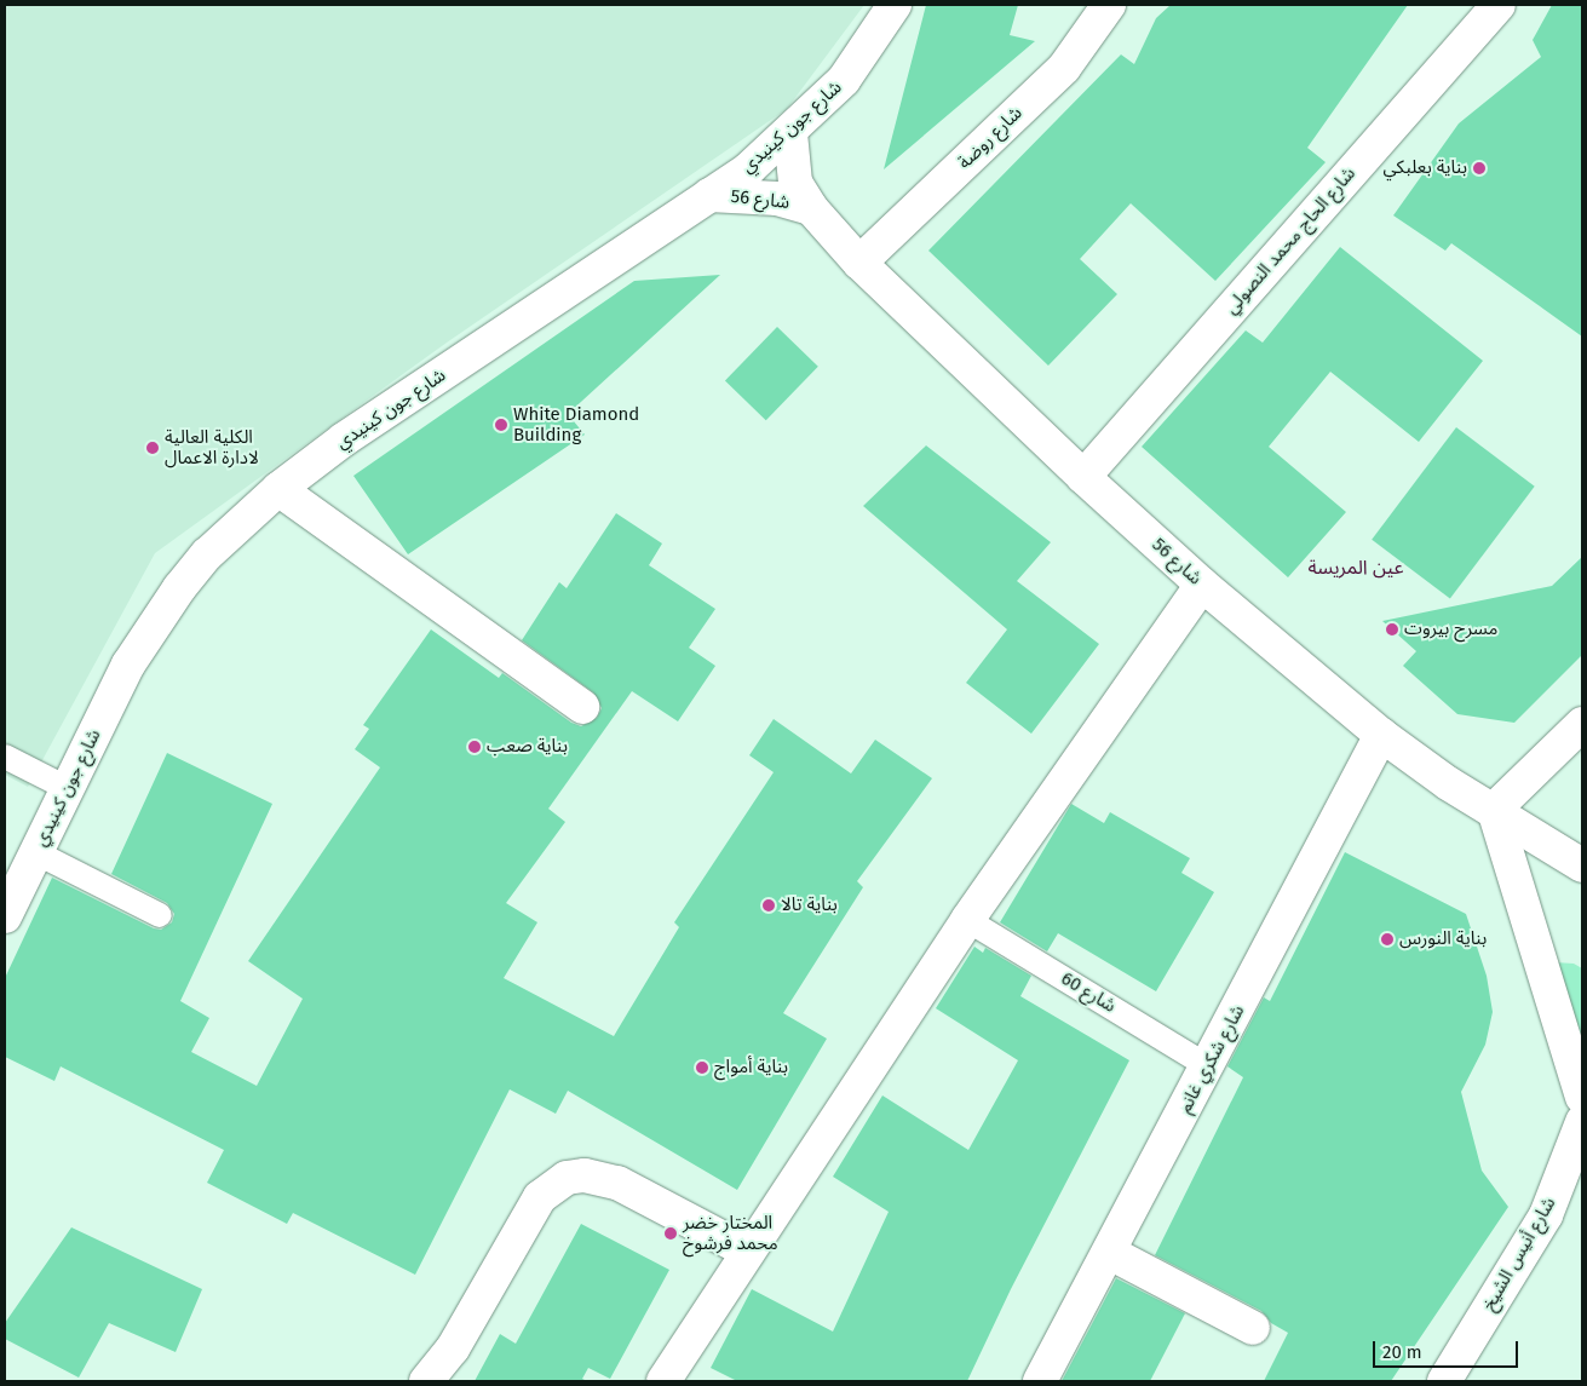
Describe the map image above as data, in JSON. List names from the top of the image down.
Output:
{
  "streets": {
    "street": [
      "شارع جون كينيدي",
      "شارع روضة",
      "شارع 56",
      "شارع الحاج محمد النصولي",
      "شارع شكري غانم",
      "شارع أنيس الشيخ"
    ],
    "lane": ["شارع 60"]
  },
  "crossings": [
    ["شارع جون كينيدي", "شارع 56"],
    ["شارع روضة", "شارع 56"],
    ["شارع 56", "شارع الحاج محمد النصولي"],
    ["شارع 56", "شارع شكري غانم"],
    ["شارع 60", "شارع شكري غانم"]
  ],
  "districts": ["عين المريسة"],
  "places": [
    "بناية بعلبكي",
    "White Diamond Building",
    "الكلية العالية لادارة الاعمال",
    "مسرح بيروت",
    "بناية صعب",
    "بناية تالا",
    "بناية النورس",
    "بناية أمواج",
    "المختار خضر محمد فرشوخ"
  ],
  "scale_bar": "20 m"
}
